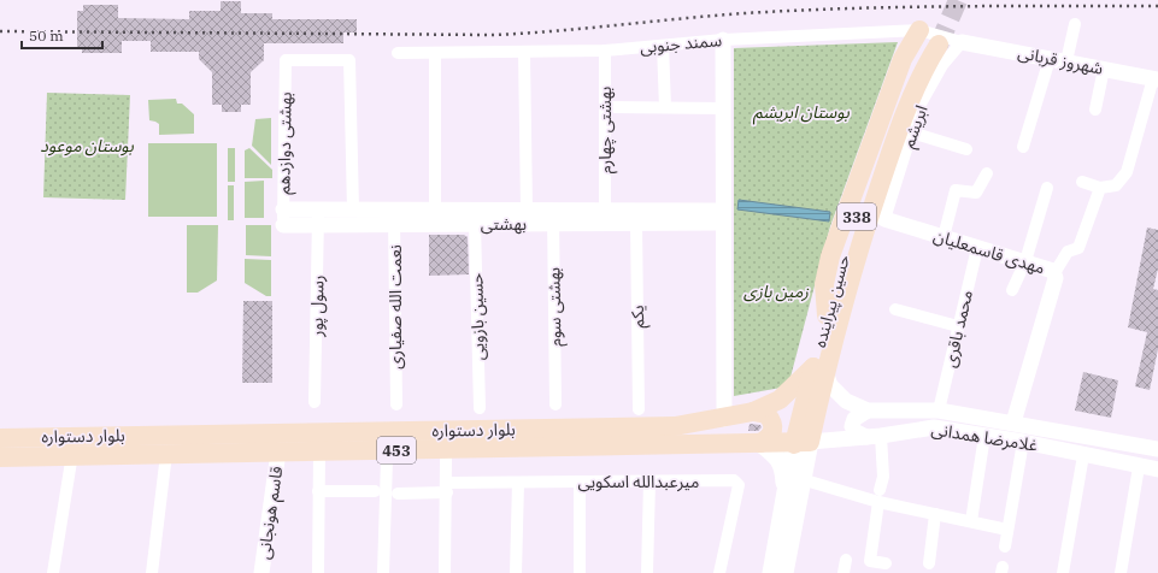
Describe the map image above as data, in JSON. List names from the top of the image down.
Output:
{
  "streets": {
    "main road": [
      "338",
      "حسین پیراینده",
      "بلوار دستواره",
      "453"
    ],
    "street": [
      "سمند جنوبی",
      "شهروز قربانی",
      "ابریشم",
      "بهشتی چهارم",
      "بهشتی دوازدهم",
      "بهشتی",
      "مهدی قاسمعلیان",
      "رسول پور",
      "نعمت الله صفیاری",
      "بهشتی سوم",
      "حسین بازویی",
      "یکم",
      "محمد باقری",
      "غلامرضا همدانی",
      "میرعبدالله اسکویی",
      "قاسم هونجانی"
    ]
  },
  "crossings": [
    ["سمند جنوبی", "شهروز قربانی"],
    ["سمند جنوبی", "ابریشم"],
    ["سمند جنوبی", "بهشتی چهارم"],
    ["سمند جنوبی", "حسین پیراینده"],
    ["شهروز قربانی", "ابریشم"],
    ["ابریشم", "مهدی قاسمعلیان"],
    ["بهشتی دوازدهم", "بهشتی"],
    ["بهشتی", "رسول پور"],
    ["بهشتی", "نعمت الله صفیاری"],
    ["بهشتی", "بهشتی سوم"],
    ["بهشتی", "حسین بازویی"],
    ["بهشتی", "یکم"],
    ["مهدی قاسمعلیان", "محمد باقری"],
    ["مهدی قاسمعلیان", "غلامرضا همدانی"],
    ["حسین پیراینده", "بلوار دستواره"],
    ["حسین پیراینده", "غلامرضا همدانی"],
    ["محمد باقری", "غلامرضا همدانی"],
    ["بلوار دستواره", "غلامرضا همدانی"],
    ["بلوار دستواره", "قاسم هونجانی"]
  ],
  "parks": ["بوستان ابریشم", "بوستان موعود", "زمین بازی"],
  "scale_bar": "50 m"
}
